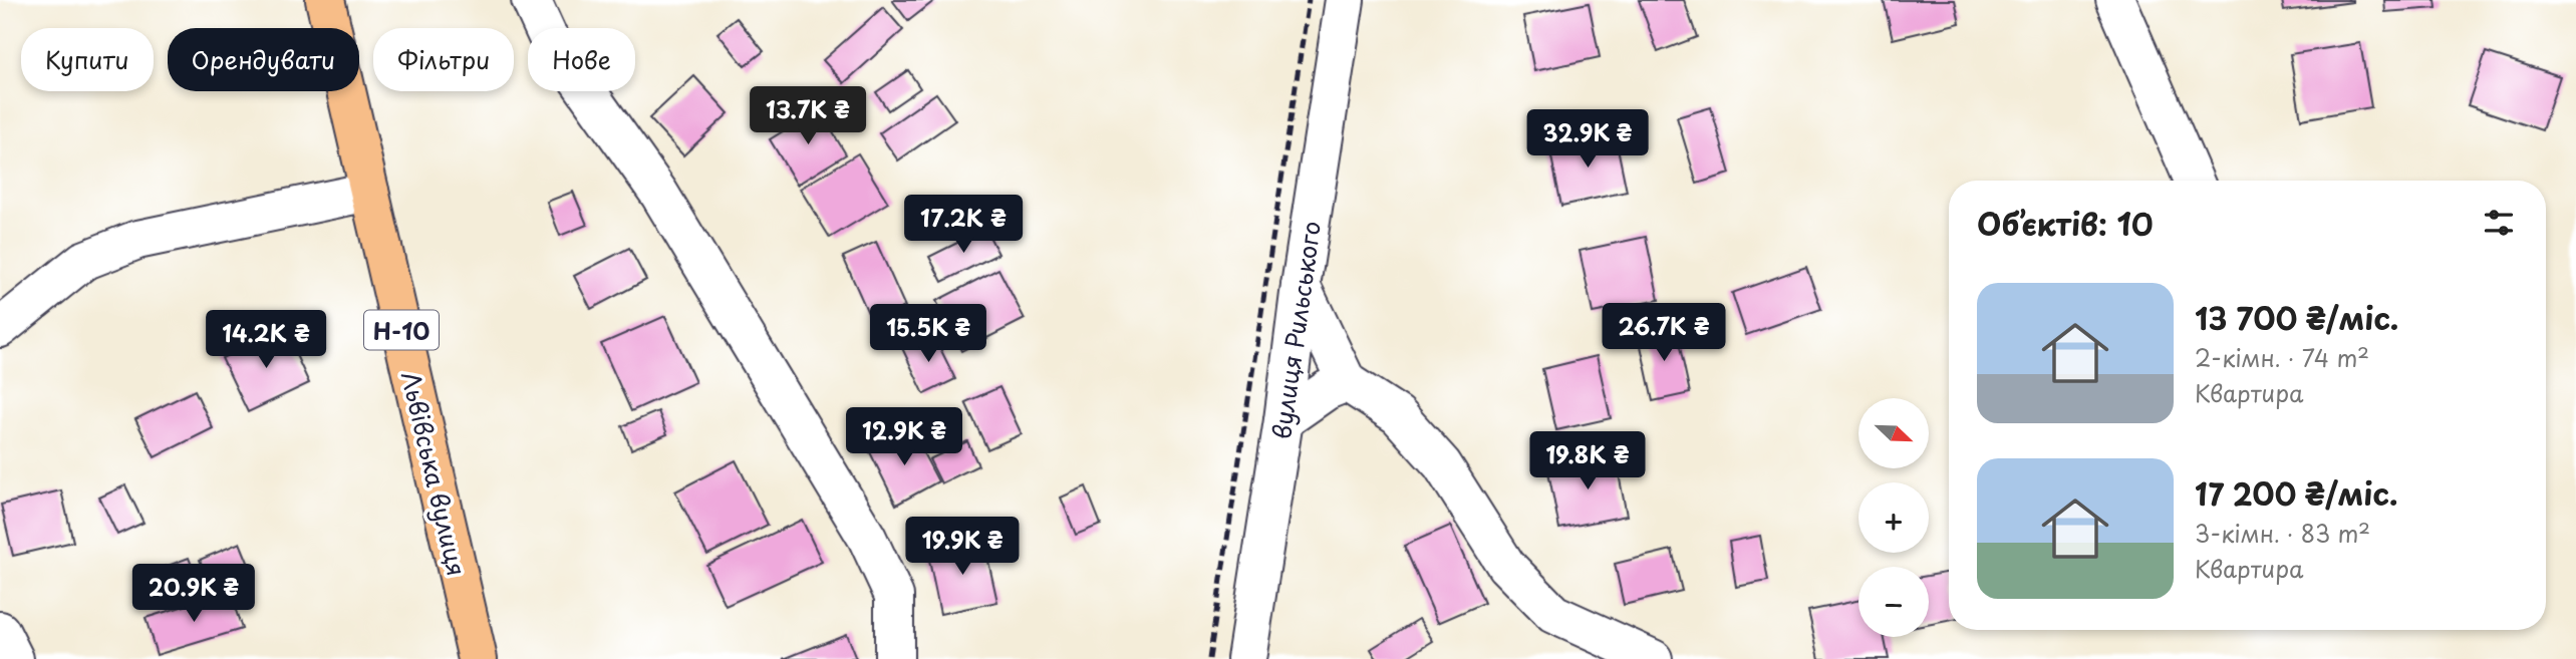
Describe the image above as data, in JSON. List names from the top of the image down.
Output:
{
  "streets": {
    "main road": ["Н-10", "Львівська вулиця"],
    "street": ["вулиця Рильського"]
  },
  "north": "bottom right",
  "page": {
    "chip": [
      "Купити",
      "Орендувати",
      "Фільтри",
      "Нове"
    ],
    "price": [
      "13.7K ₴",
      "32.9K ₴",
      "17.2K ₴",
      "26.7K ₴",
      "15.5K ₴",
      "14.2K ₴",
      "12.9K ₴",
      "19.8K ₴",
      "19.9K ₴",
      "20.9K ₴"
    ],
    "heading": "Об’єктів: 10",
    "list": [
      {
        "name": "13 700 ₴/міс.",
        "note": "2-кімн. · 74 m² · Квартира"
      },
      {
        "name": "17 200 ₴/міс.",
        "note": "3-кімн. · 83 m² · Квартира"
      }
    ],
    "map_buttons": ["+", "−"]
  }
}
